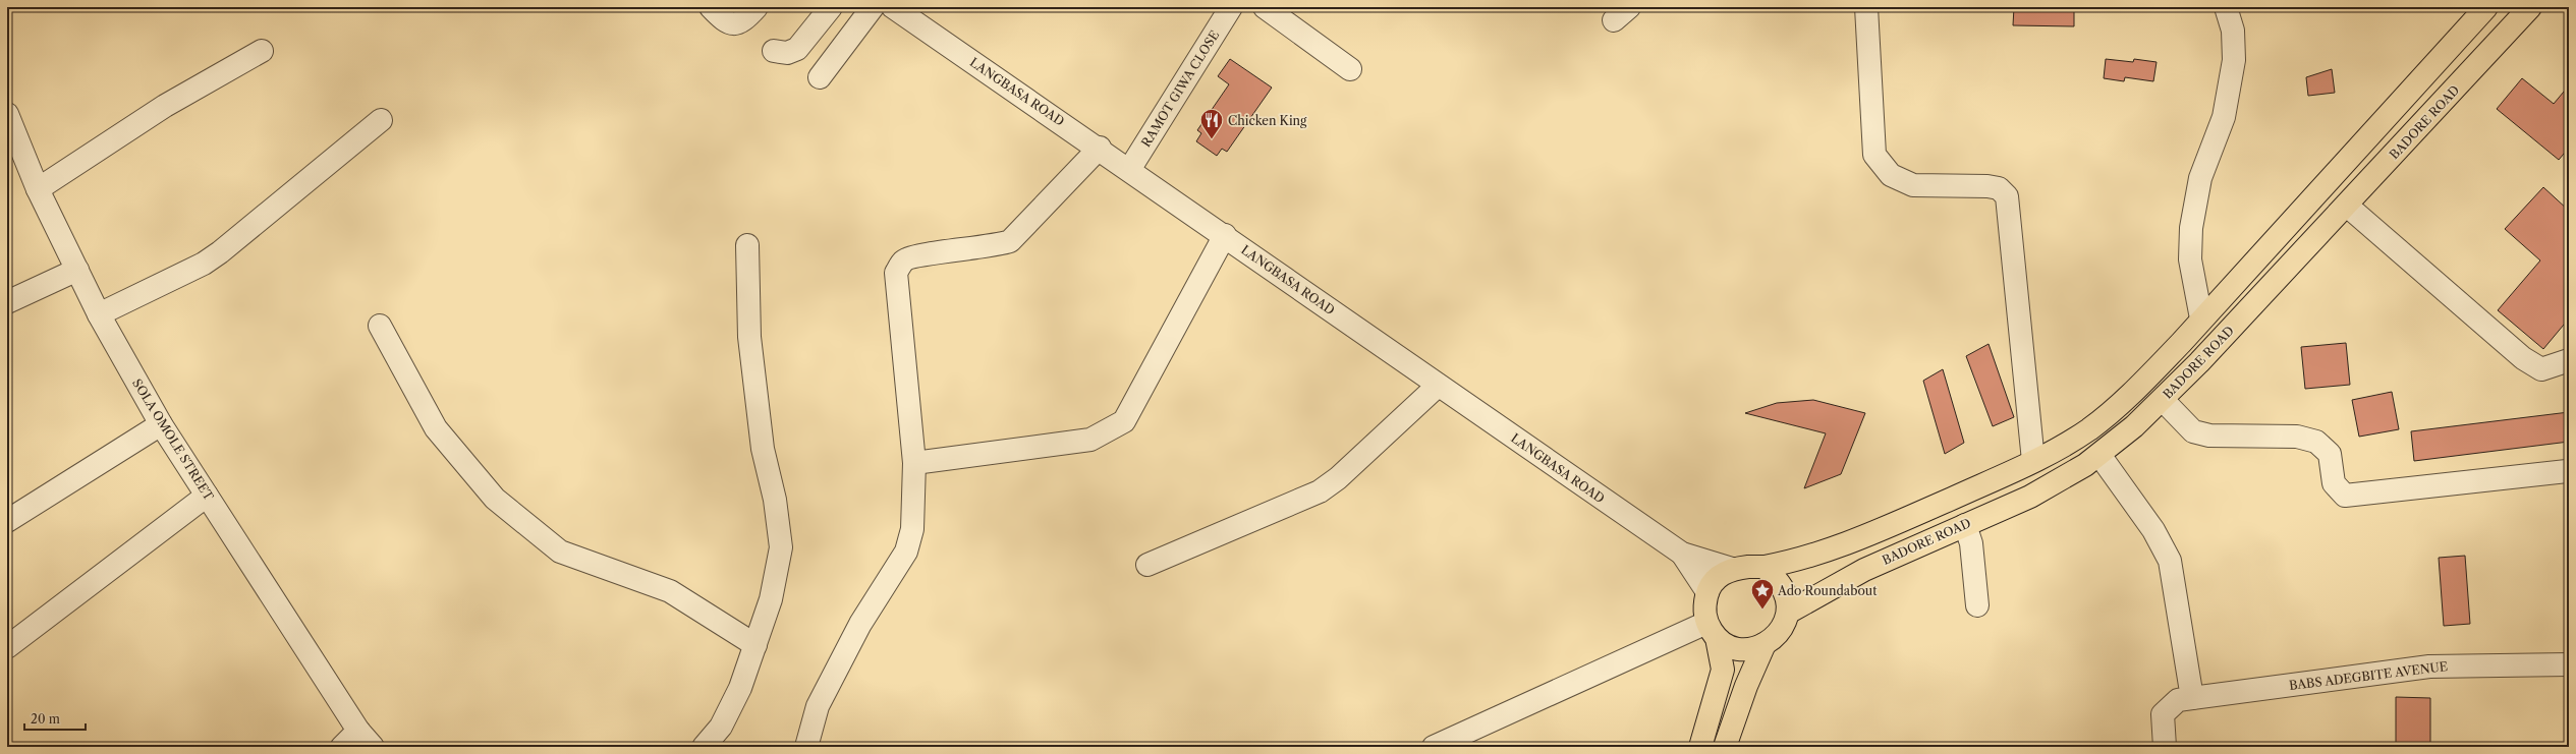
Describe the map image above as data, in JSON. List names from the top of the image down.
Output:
{
  "streets": {
    "main road": ["BADORE ROAD"],
    "street": [
      "RAMOT GIWA CLOSE",
      "LANGBASA ROAD",
      "SOLA OMOLE STREET",
      "BABS ADEGBITE AVENUE"
    ]
  },
  "crossings": [
    ["RAMOT GIWA CLOSE", "LANGBASA ROAD"]
  ],
  "places": {
    "restaurant": ["Chicken King"],
    "place": ["Ado Roundabout"]
  },
  "scale_bar": "20 m"
}
